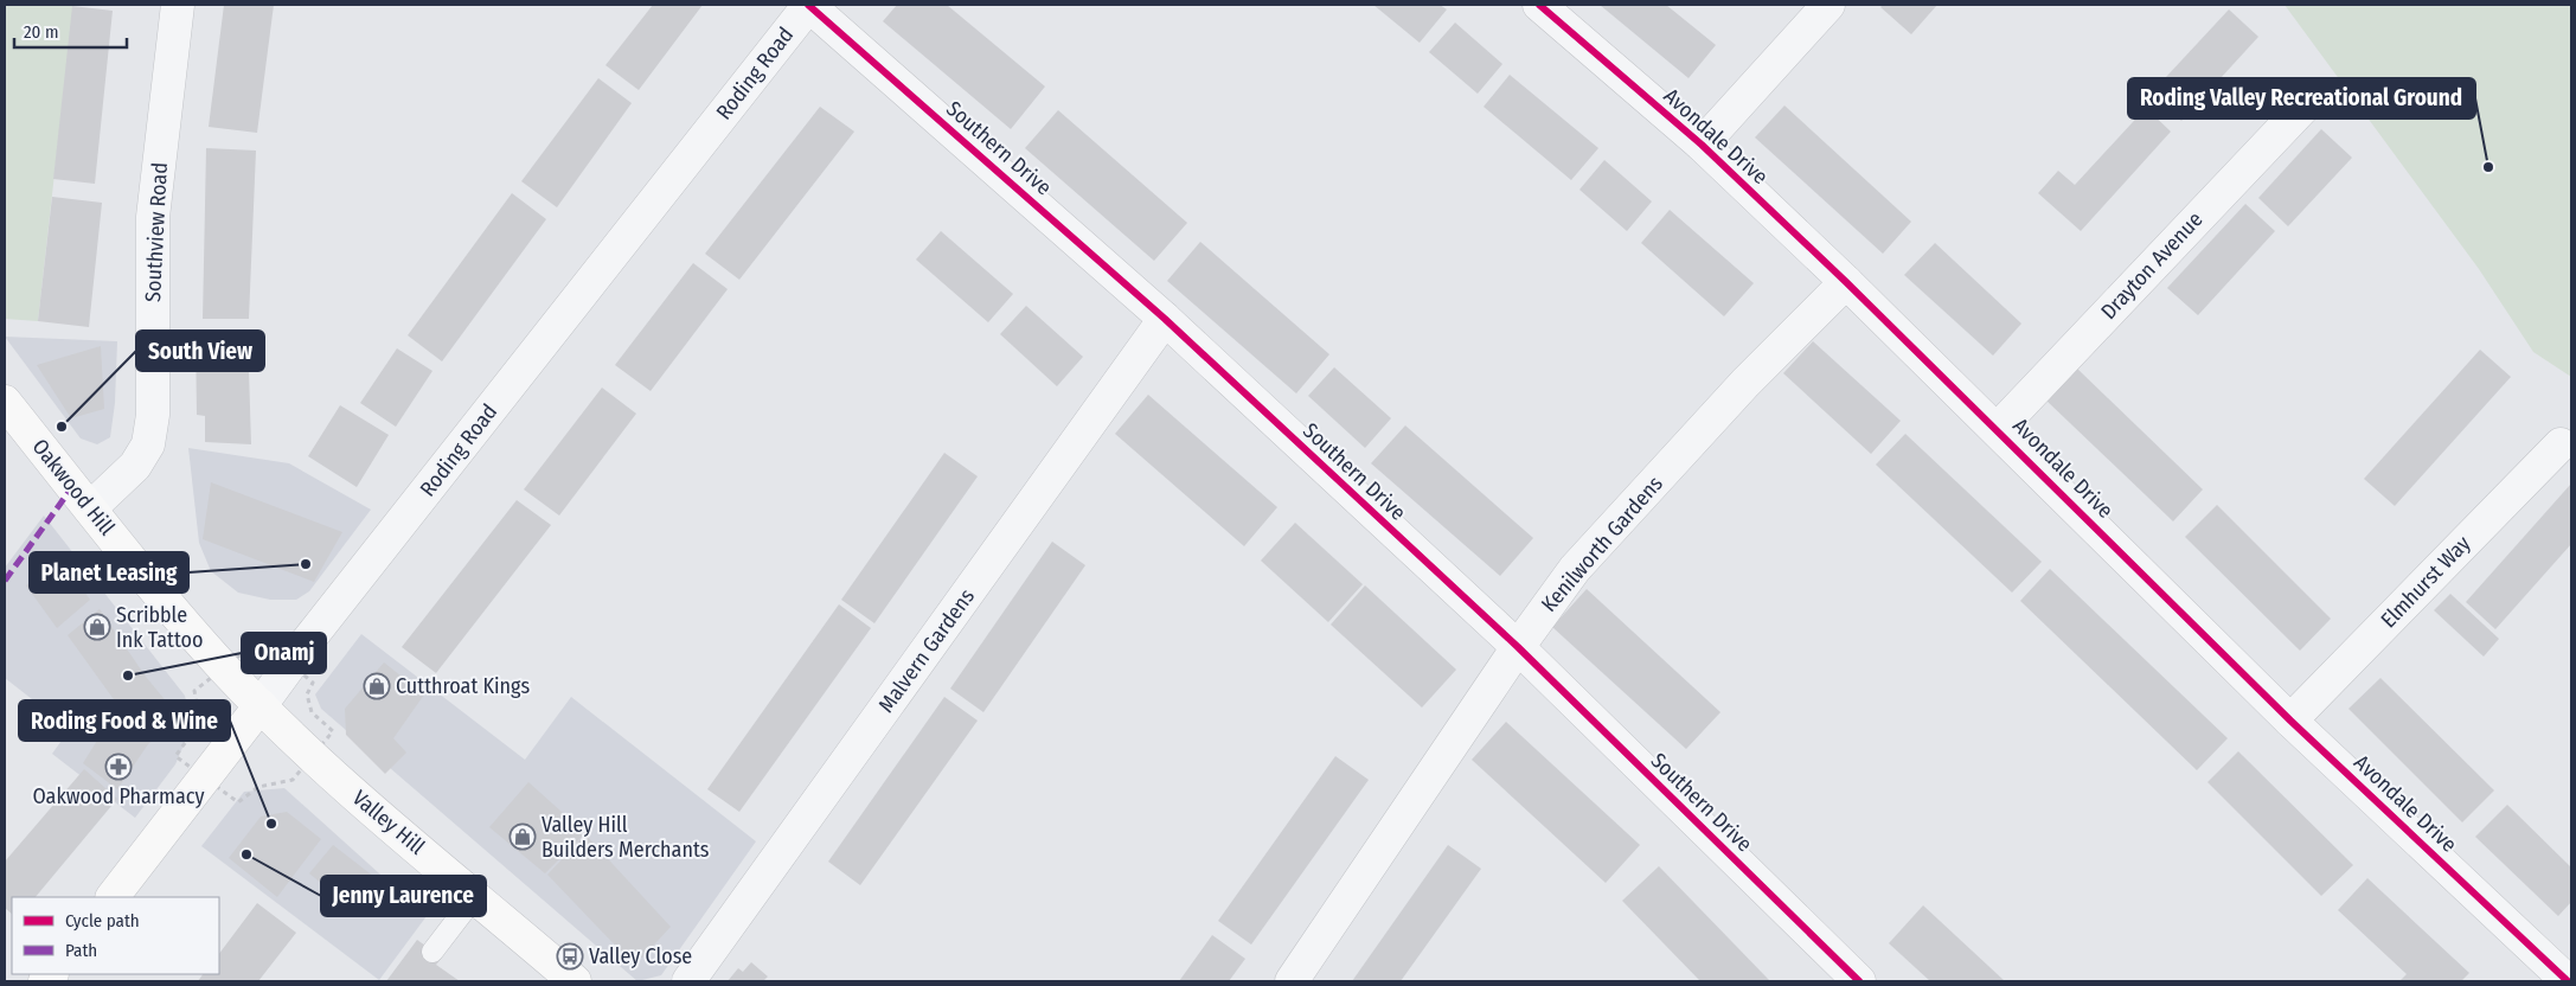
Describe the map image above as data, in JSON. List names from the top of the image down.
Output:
{
  "streets": {
    "street": [
      "Roding Road",
      "Avondale Drive",
      "Southern Drive",
      "Southview Road",
      "Drayton Avenue",
      "Oakwood Hill",
      "Kenilworth Gardens",
      "Elmhurst Way",
      "Malvern Gardens",
      "Valley Hill"
    ]
  },
  "crossings": [
    ["Roding Road", "Southern Drive"],
    ["Roding Road", "Oakwood Hill"],
    ["Roding Road", "Valley Hill"],
    ["Avondale Drive", "Drayton Avenue"],
    ["Avondale Drive", "Kenilworth Gardens"],
    ["Avondale Drive", "Elmhurst Way"],
    ["Southern Drive", "Kenilworth Gardens"],
    ["Southern Drive", "Malvern Gardens"],
    ["Southview Road", "Oakwood Hill"],
    ["Oakwood Hill", "Valley Hill"]
  ],
  "places": {
    "other": [
      "Roding Valley Recreational Ground",
      "South View",
      "Planet Leasing",
      "Onamj",
      "Roding Food & Wine",
      "Jenny Laurence"
    ],
    "shop": ["Scribble Ink Tattoo", "Cutthroat Kings", "Valley Hill Builders Merchants"],
    "pharmacy": ["Oakwood Pharmacy"],
    "bus stop": ["Valley Close"]
  },
  "legend": ["Cycle path", "Path"],
  "scale_bar": "20 m"
}
